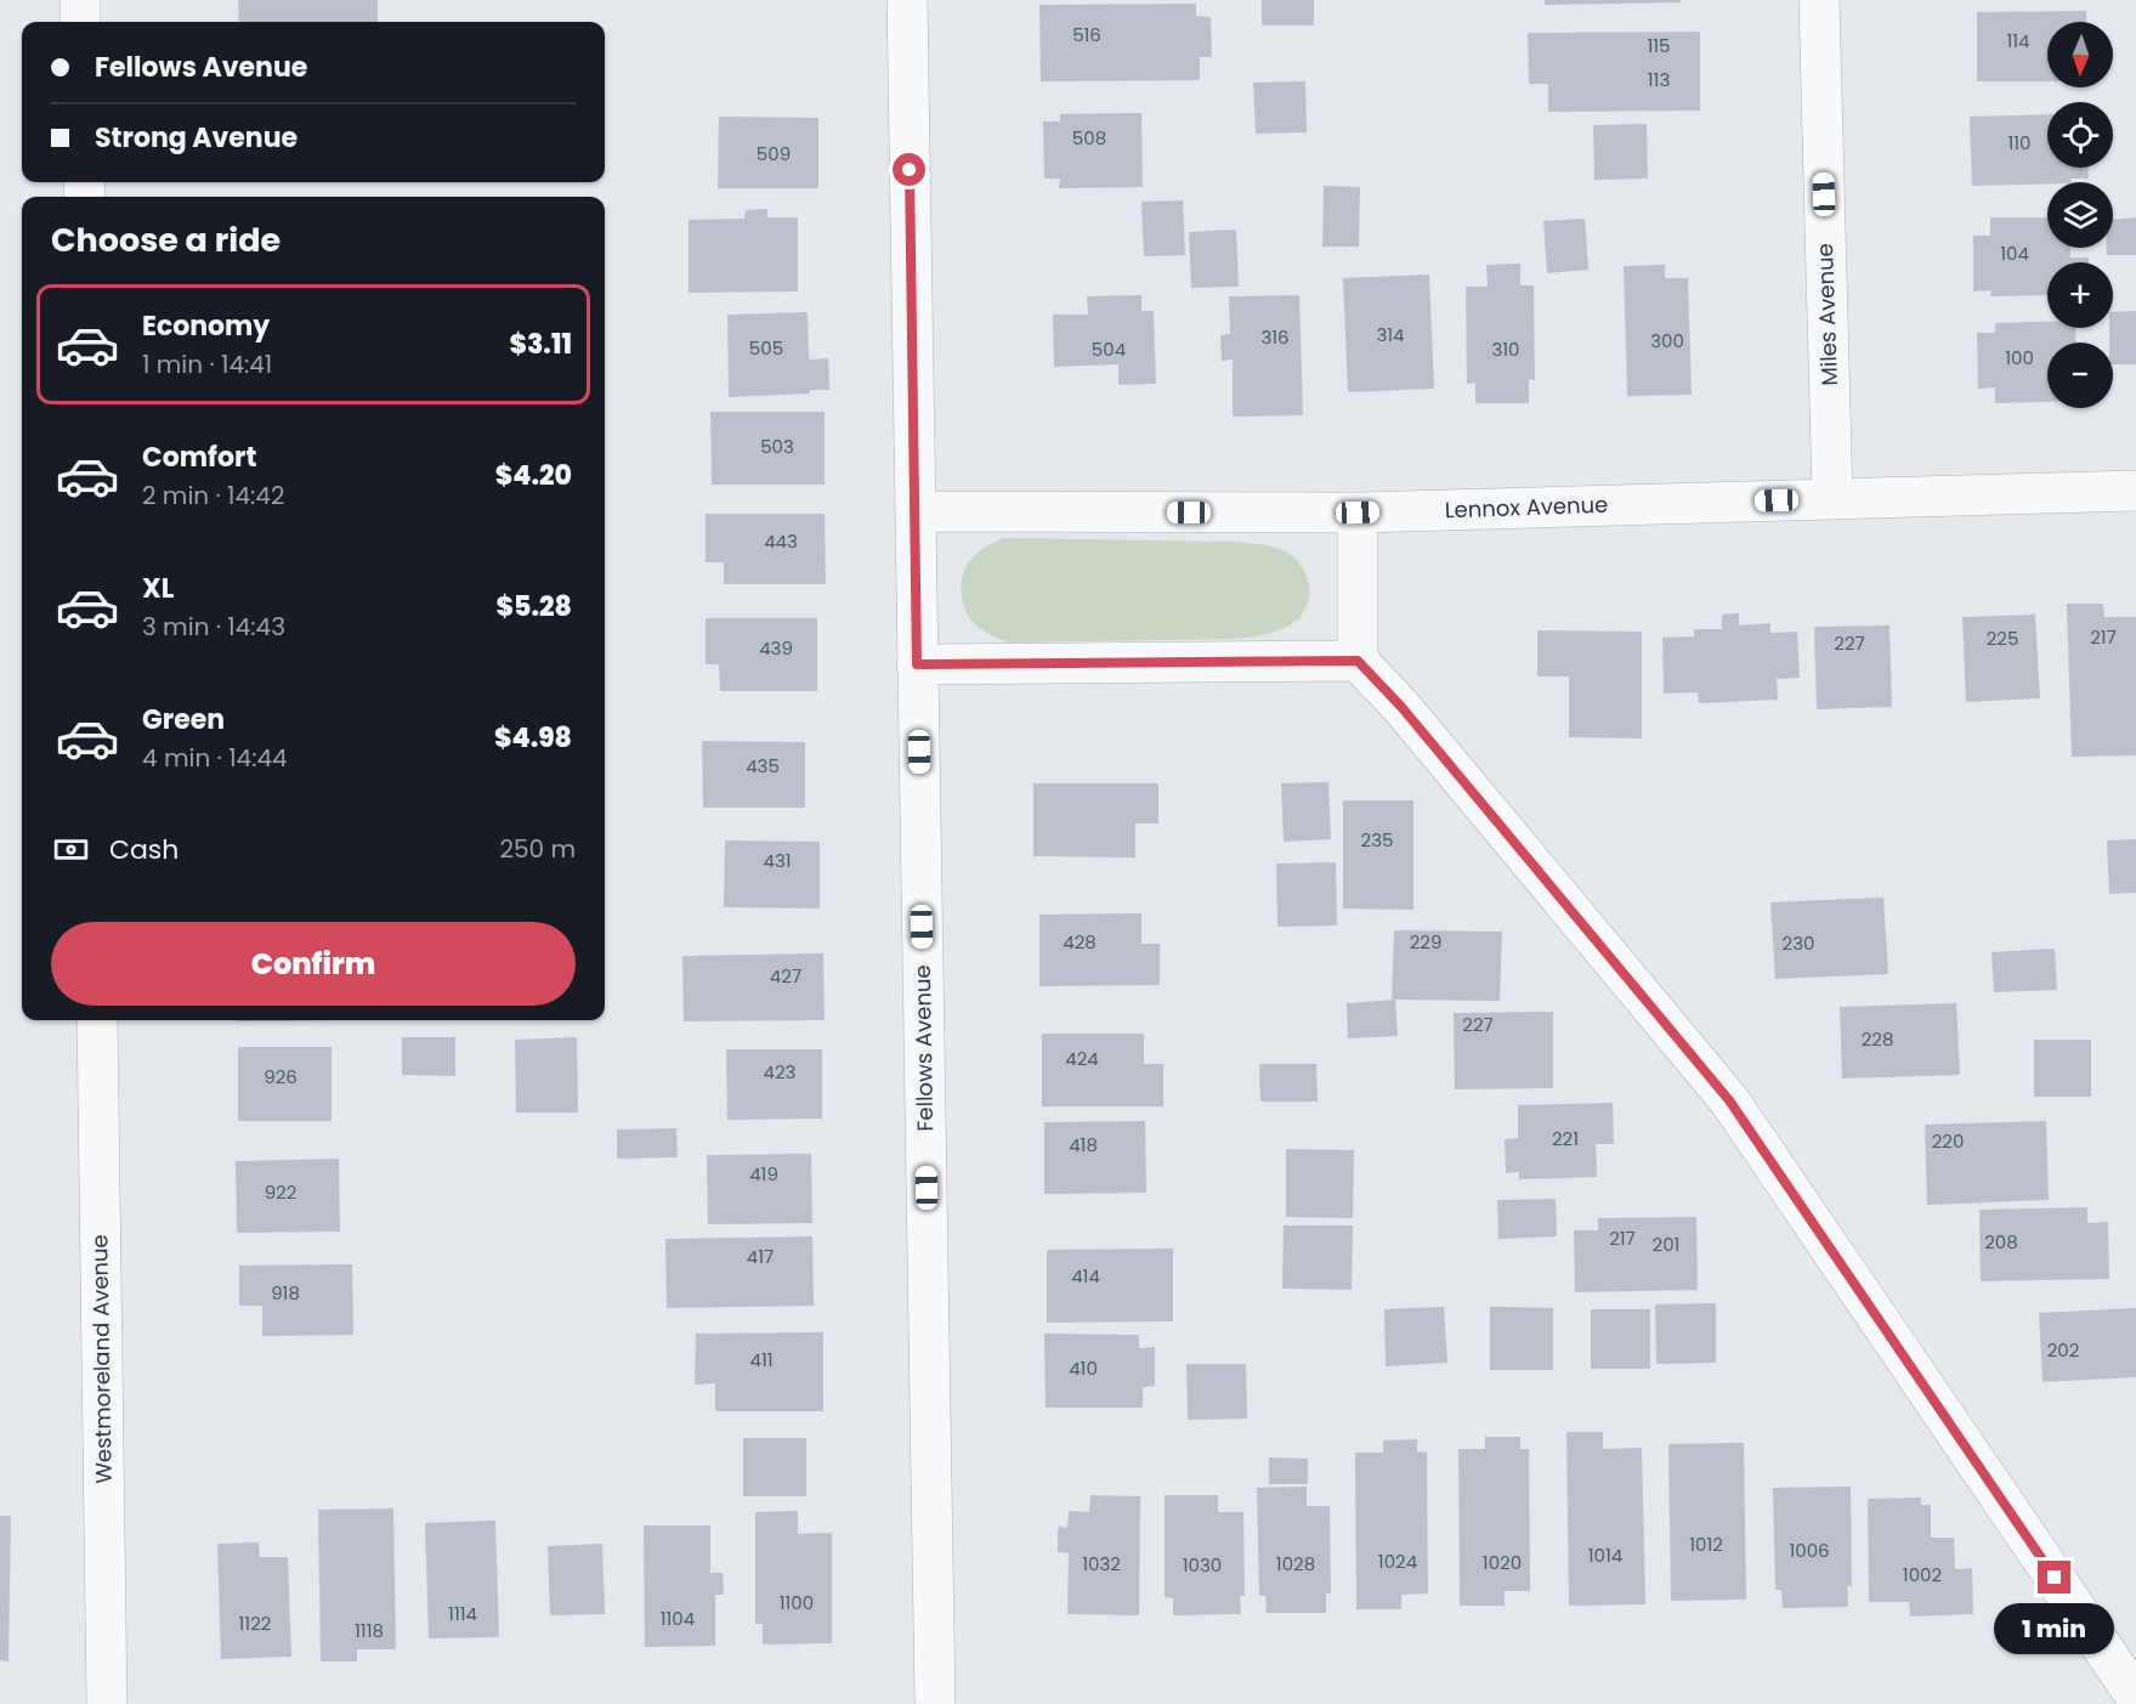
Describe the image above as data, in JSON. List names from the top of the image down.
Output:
{
  "streets": {
    "street": [
      "Miles Avenue",
      "Lennox Avenue",
      "Fellows Avenue",
      "Westmoreland Avenue"
    ]
  },
  "crossings": [
    ["Miles Avenue", "Lennox Avenue"],
    ["Lennox Avenue", "Fellows Avenue"]
  ],
  "house_numbers": [
    "516",
    "114",
    "115",
    "113",
    "508",
    "110",
    "509",
    "104",
    "314",
    "316",
    "300",
    "505",
    "504",
    "310",
    "100",
    "503",
    "443",
    "217",
    "225",
    "227",
    "439",
    "435",
    "235",
    "431",
    "428",
    "229",
    "230",
    "427",
    "227",
    "228",
    "424",
    "423",
    "926",
    "221",
    "220",
    "418",
    "419",
    "922",
    "217",
    "208",
    "201",
    "417",
    "414",
    "918",
    "202",
    "411",
    "410",
    "1012",
    "1006",
    "1014",
    "1024",
    "1020",
    "1032",
    "1028",
    "1030",
    "1002",
    "1100",
    "1114",
    "1104",
    "1122",
    "1118"
  ],
  "north": "bottom",
  "page": {
    "map_buttons": ["+", "−"],
    "banner": ["Fellows Avenue", "Strong Avenue"],
    "heading": "Choose a ride",
    "list": [
      {
        "name": "Economy",
        "note": "1 min · 14:41",
        "value": "$3.11"
      },
      {
        "name": "Comfort",
        "note": "2 min · 14:42",
        "value": "$4.20"
      },
      {
        "name": "XL",
        "note": "3 min · 14:43",
        "value": "$5.28"
      },
      {
        "name": "Green",
        "note": "4 min · 14:44",
        "value": "$4.98"
      }
    ],
    "pay": ["Cash", "250 m"],
    "buttons": "Confirm",
    "bubble": "1 min"
  }
}
